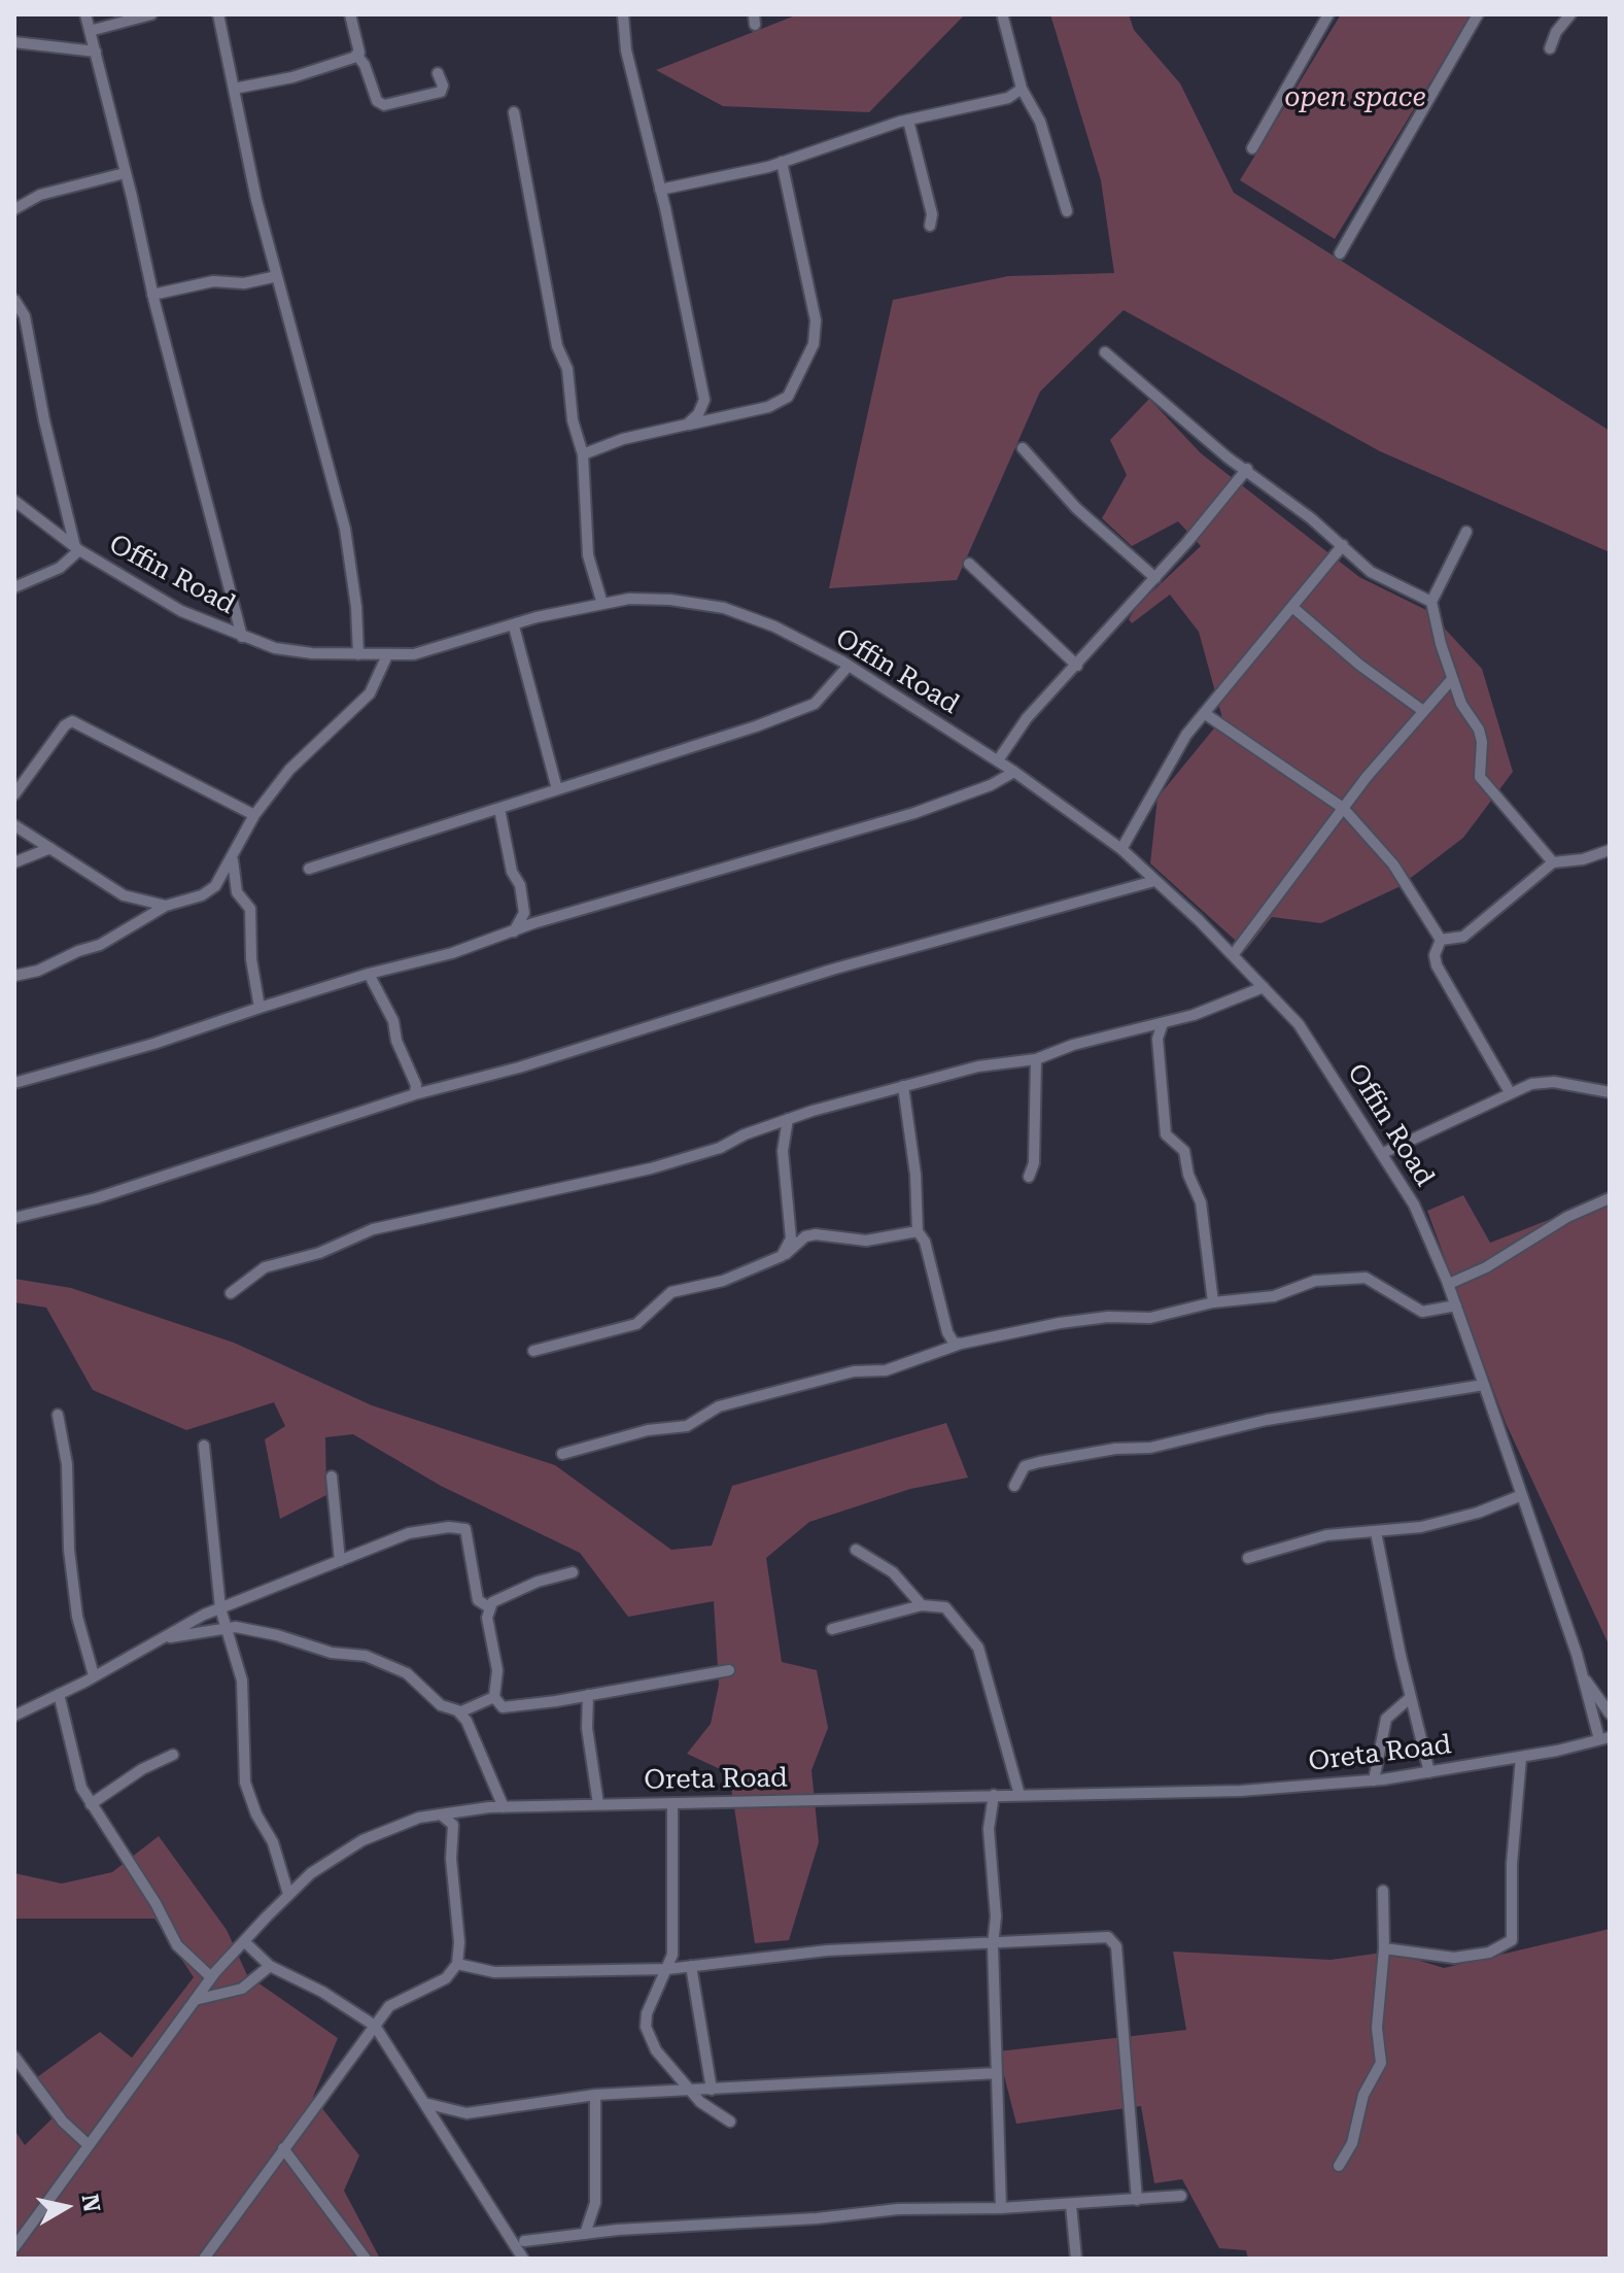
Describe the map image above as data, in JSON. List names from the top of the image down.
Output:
{
  "streets": {
    "street": ["Offin Road", "Oreta Road"]
  },
  "parks": ["open space"],
  "north": "right"
}
